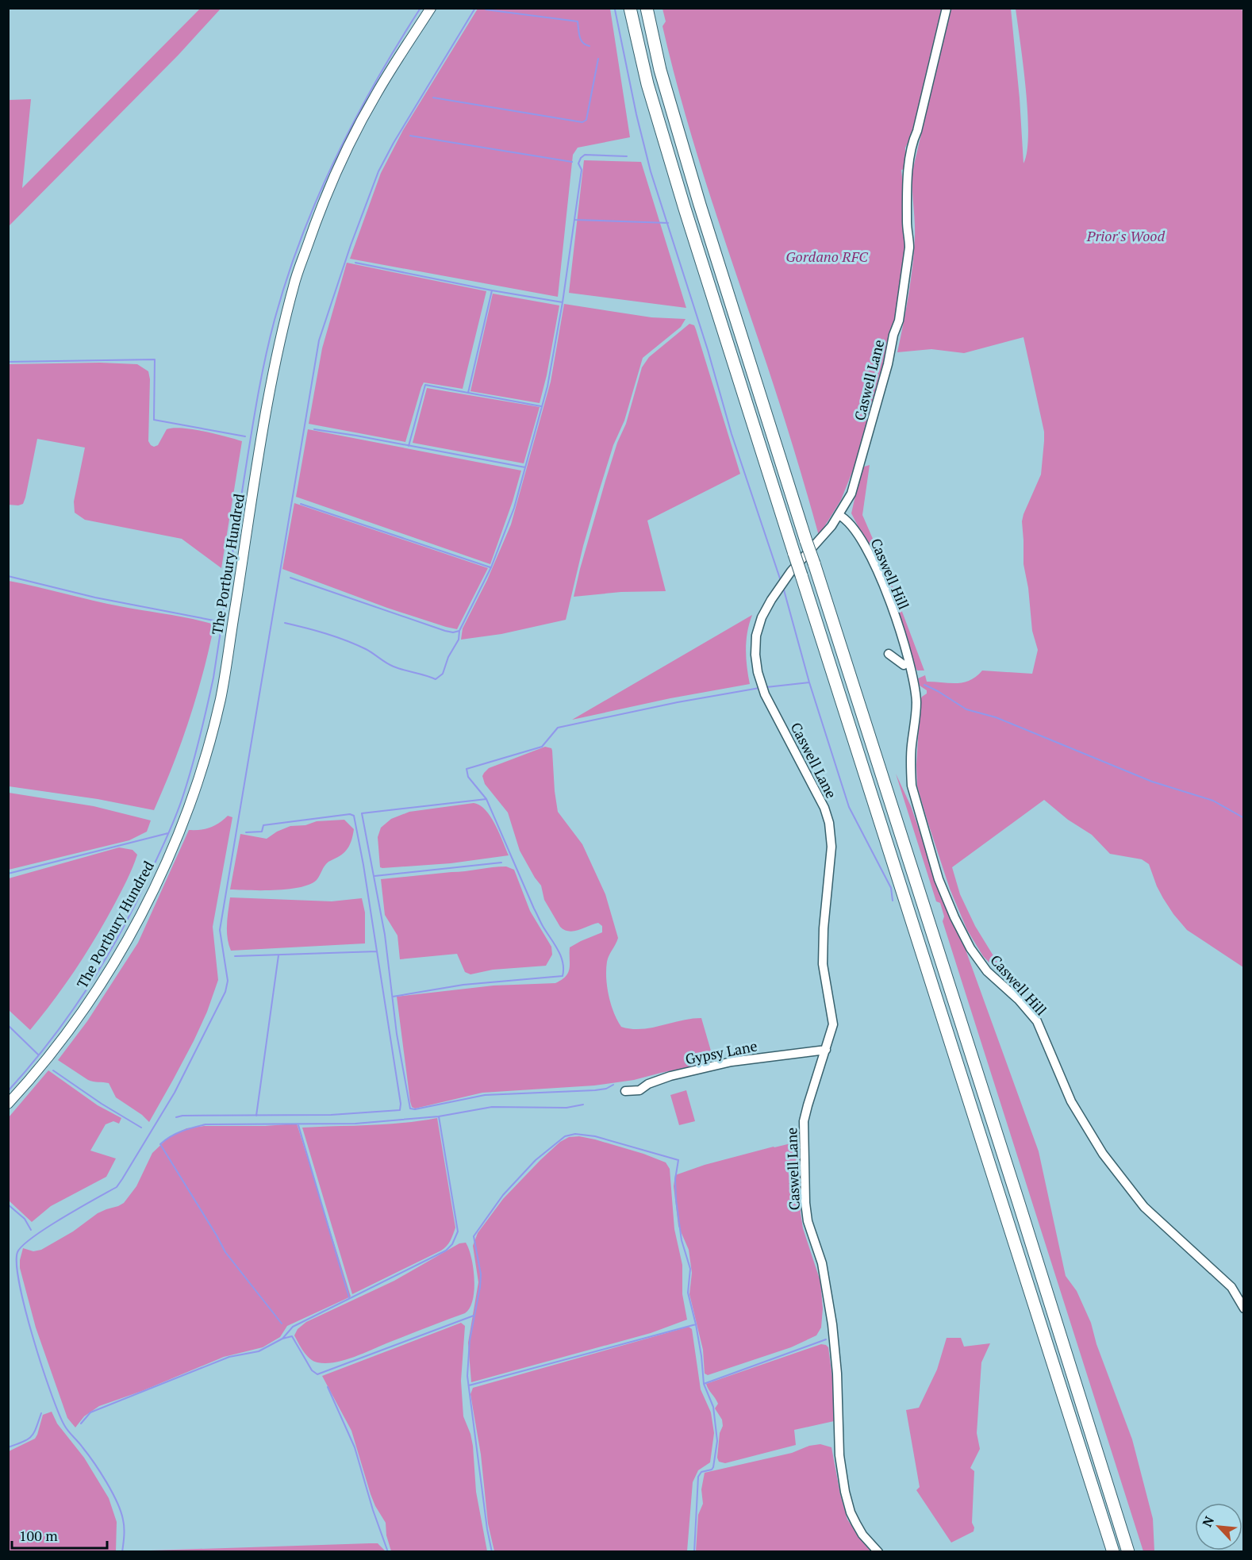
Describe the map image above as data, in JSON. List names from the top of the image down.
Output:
{
  "streets": {
    "main road": ["The Portbury Hundred"],
    "street": ["Caswell Lane", "Caswell Hill", "Gypsy Lane"]
  },
  "crossings": [
    ["Caswell Lane", "Caswell Hill"],
    ["Caswell Lane", "Gypsy Lane"]
  ],
  "parks": ["Prior's Wood", "Gordano RFC"],
  "scale_bar": "100 m",
  "north": "top left"
}
